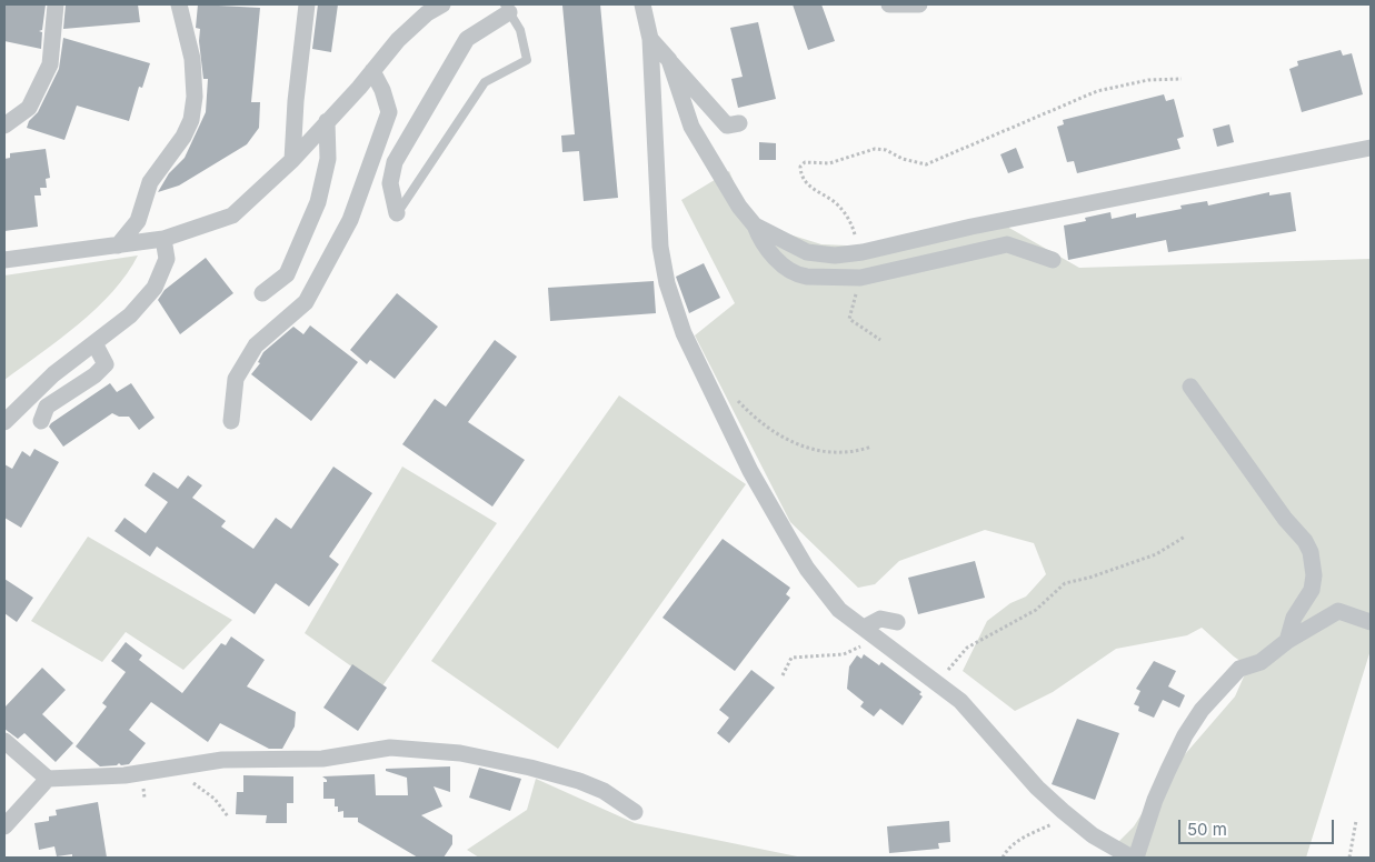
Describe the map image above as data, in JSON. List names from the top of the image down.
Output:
{
  "scale_bar": "50 m"
}
